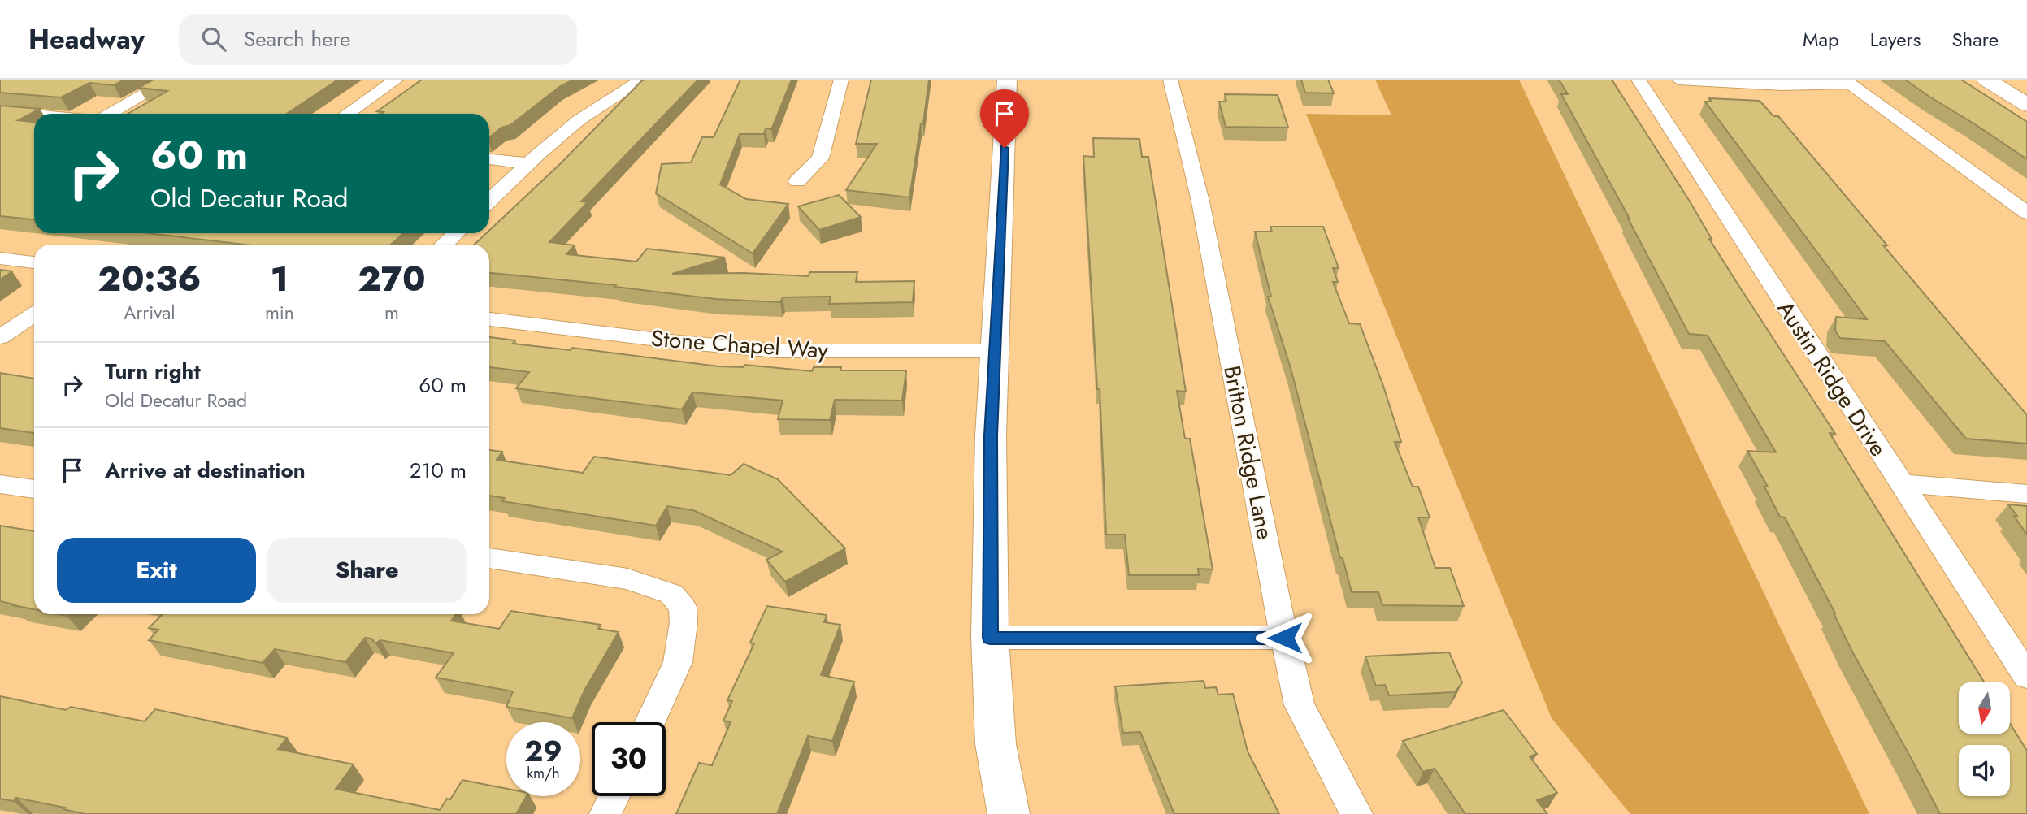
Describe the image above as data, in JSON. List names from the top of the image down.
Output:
{
  "streets": {
    "street": ["Stone Chapel Way", "Austin Ridge Drive", "Britton Ridge Lane"]
  },
  "north": "bottom",
  "page": {
    "header": "Headway",
    "search": "Search here",
    "nav": ["Map", "Layers", "Share"],
    "turn": ["60 m", "Old Decatur Road"],
    "eta": [
      "20:36",
      "Arrival",
      "1",
      "min",
      "270",
      "m"
    ],
    "list": [
      {
        "name": "Turn right",
        "note": "Old Decatur Road",
        "value": "60 m"
      },
      {
        "name": "Arrive at destination",
        "value": "210 m"
      }
    ],
    "buttons": ["Exit", "Share"],
    "speed": "29 km/h",
    "limit": "30"
  }
}
